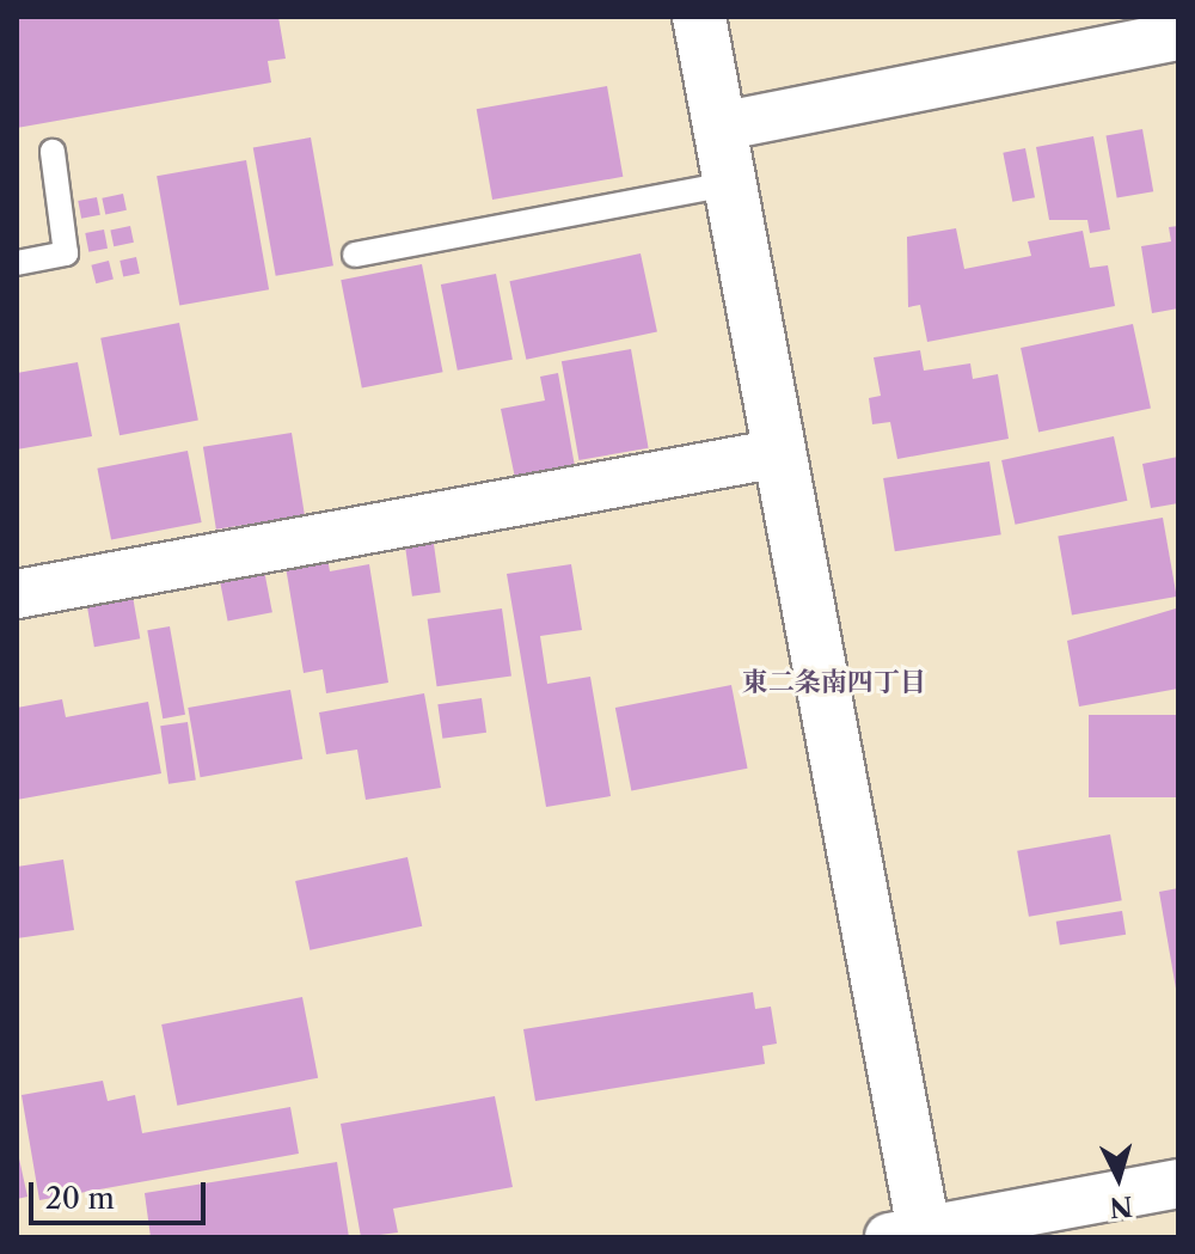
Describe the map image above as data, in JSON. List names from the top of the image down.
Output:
{
  "districts": ["東二条南四丁目"],
  "scale_bar": "20 m",
  "north": "bottom"
}
